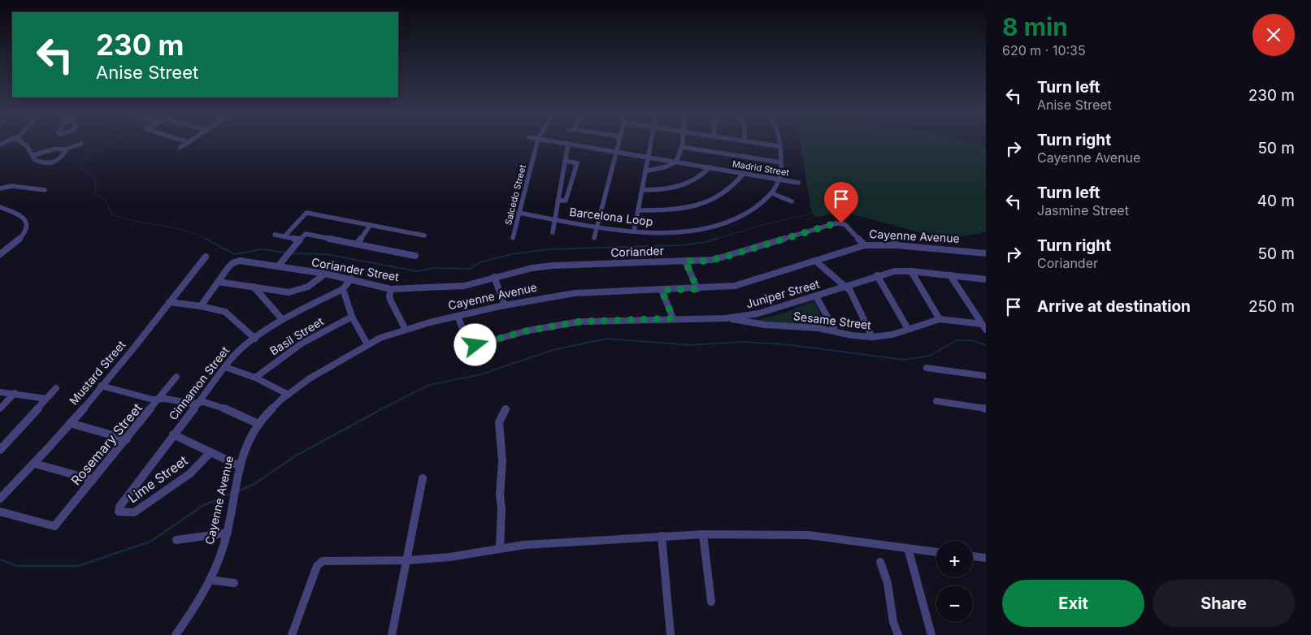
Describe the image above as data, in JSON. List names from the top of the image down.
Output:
{
  "streets": {
    "street": [
      "Madrid Street",
      "Salcedo Street",
      "Barcelona Loop",
      "Cayenne Avenue",
      "Coriander",
      "Coriander Street",
      "Juniper Street",
      "Sesame Street",
      "Basil Street",
      "Mustard Street",
      "Cinnamon Street",
      "Rosemary Street",
      "Lime Street"
    ]
  },
  "crossings": [
    ["Madrid Street", "Barcelona Loop"],
    ["Salcedo Street", "Barcelona Loop"],
    ["Cayenne Avenue", "Juniper Street"],
    ["Coriander", "Coriander Street"],
    ["Juniper Street", "Sesame Street"],
    ["Cinnamon Street", "Lime Street"]
  ],
  "page": {
    "heading": ["8 min", "620 m · 10:35"],
    "turn": ["230 m", "Anise Street"],
    "list": [
      {
        "name": "Turn left",
        "note": "Anise Street",
        "value": "230 m"
      },
      {
        "name": "Turn right",
        "note": "Cayenne Avenue",
        "value": "50 m"
      },
      {
        "name": "Turn left",
        "note": "Jasmine Street",
        "value": "40 m"
      },
      {
        "name": "Turn right",
        "note": "Coriander",
        "value": "50 m"
      },
      {
        "name": "Arrive at destination",
        "value": "250 m"
      }
    ],
    "map_buttons": ["+", "−"],
    "buttons": ["Exit", "Share"]
  }
}
